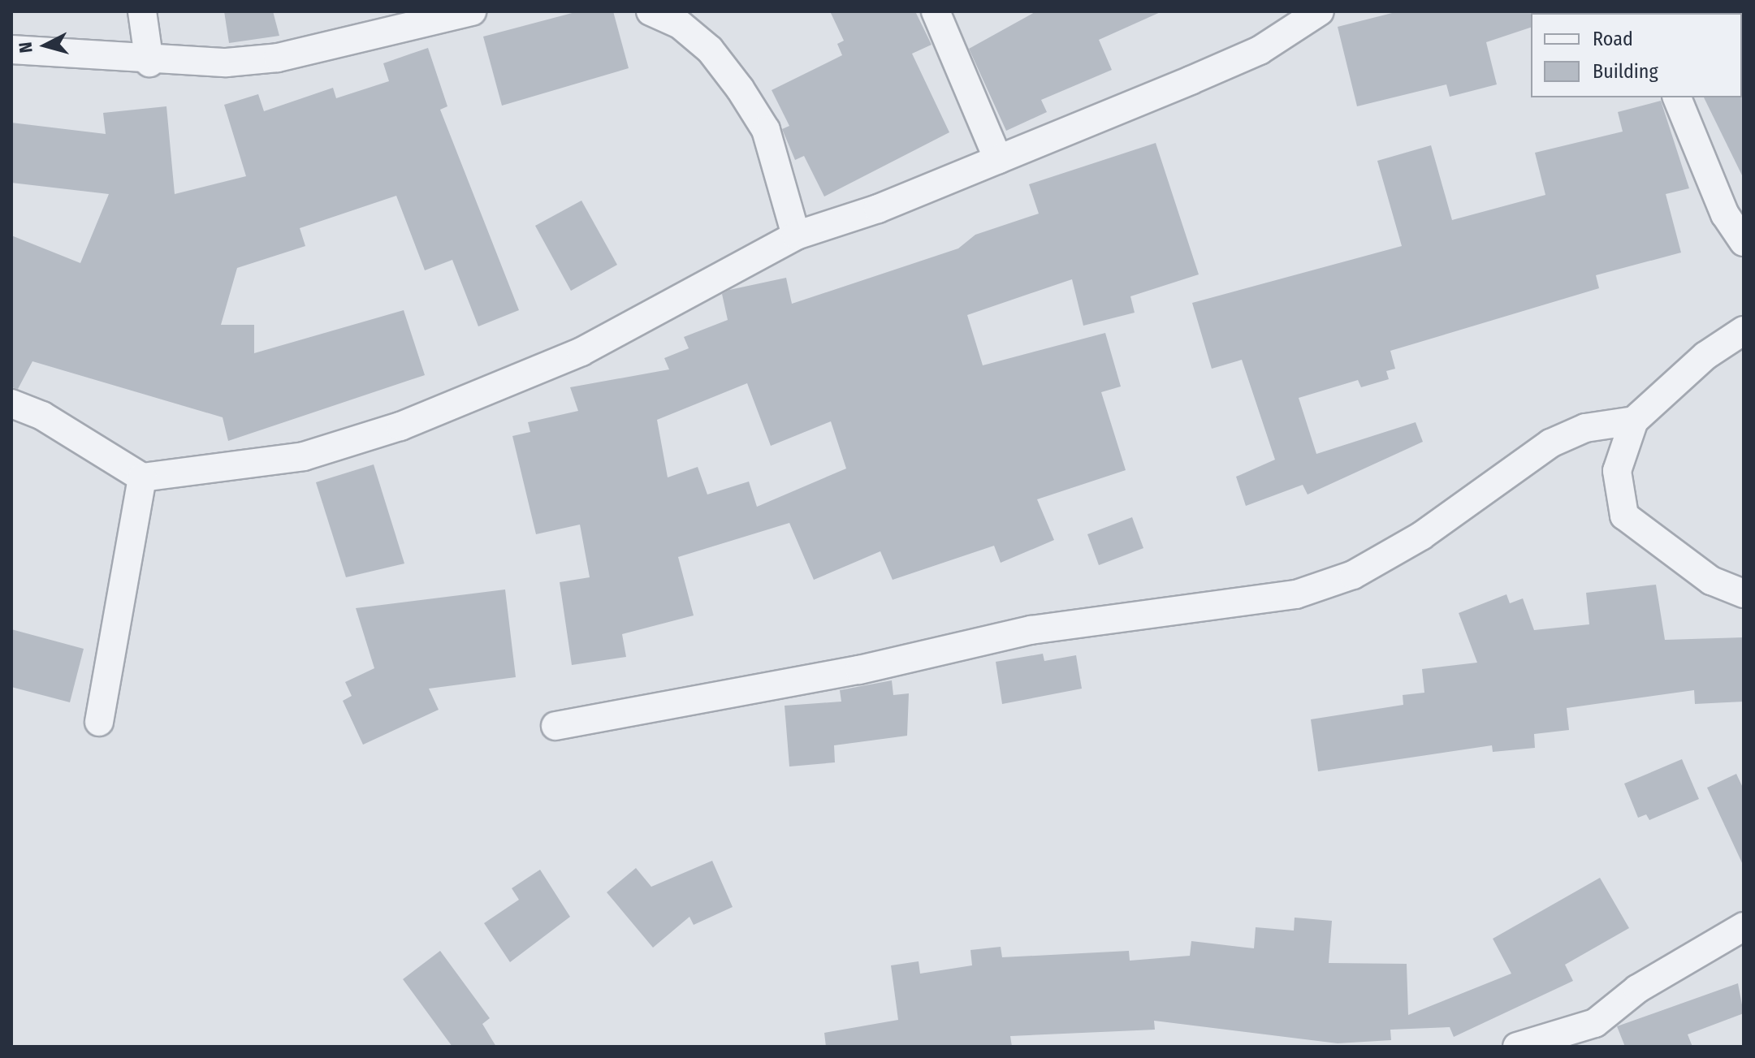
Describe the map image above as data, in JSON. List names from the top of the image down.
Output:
{
  "legend": ["Road", "Building"],
  "north": "left"
}
